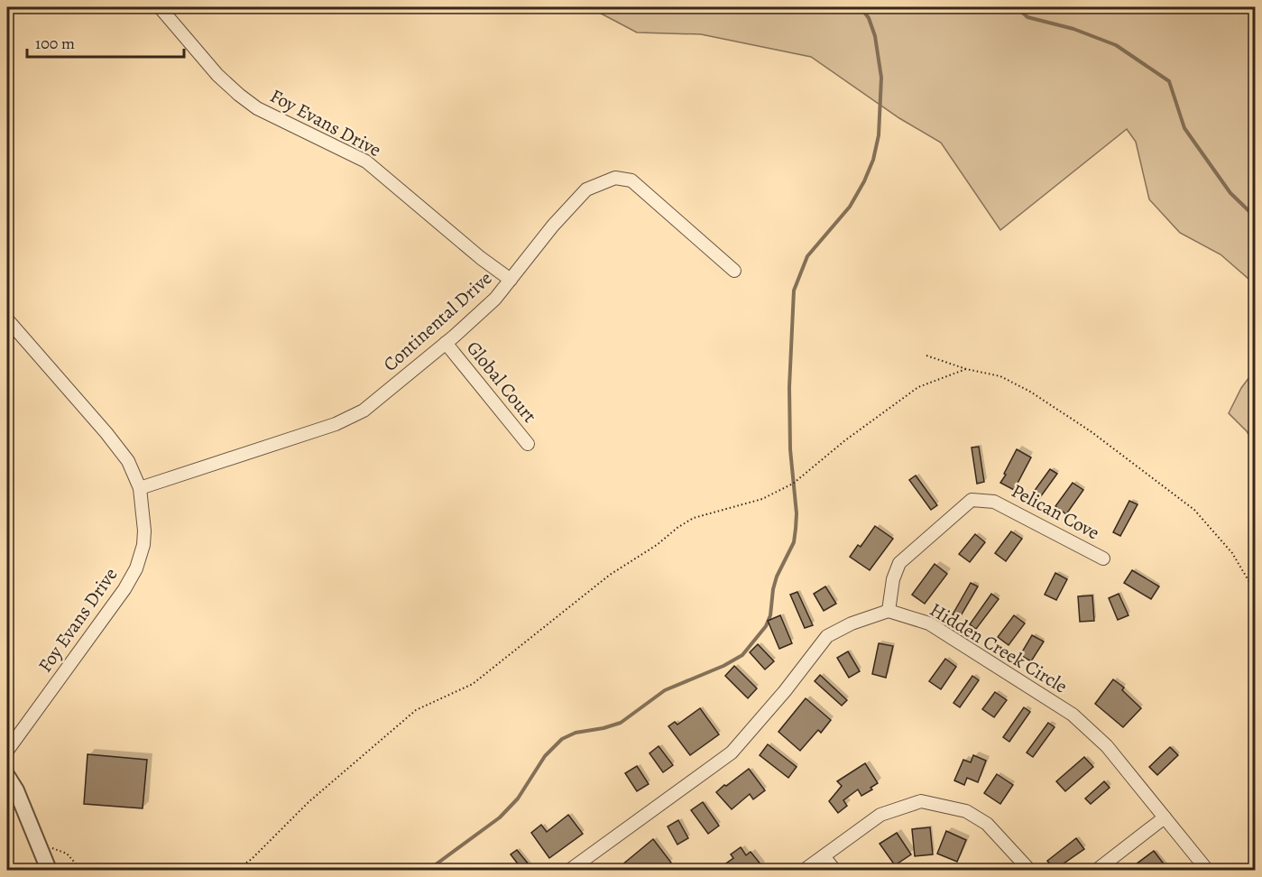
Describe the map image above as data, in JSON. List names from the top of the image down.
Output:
{
  "streets": {
    "street": [
      "Foy Evans Drive",
      "Continental Drive",
      "Global Court",
      "Pelican Cove",
      "Hidden Creek Circle"
    ]
  },
  "crossings": [
    ["Foy Evans Drive", "Continental Drive"],
    ["Continental Drive", "Global Court"],
    ["Pelican Cove", "Hidden Creek Circle"]
  ],
  "scale_bar": "100 m"
}
